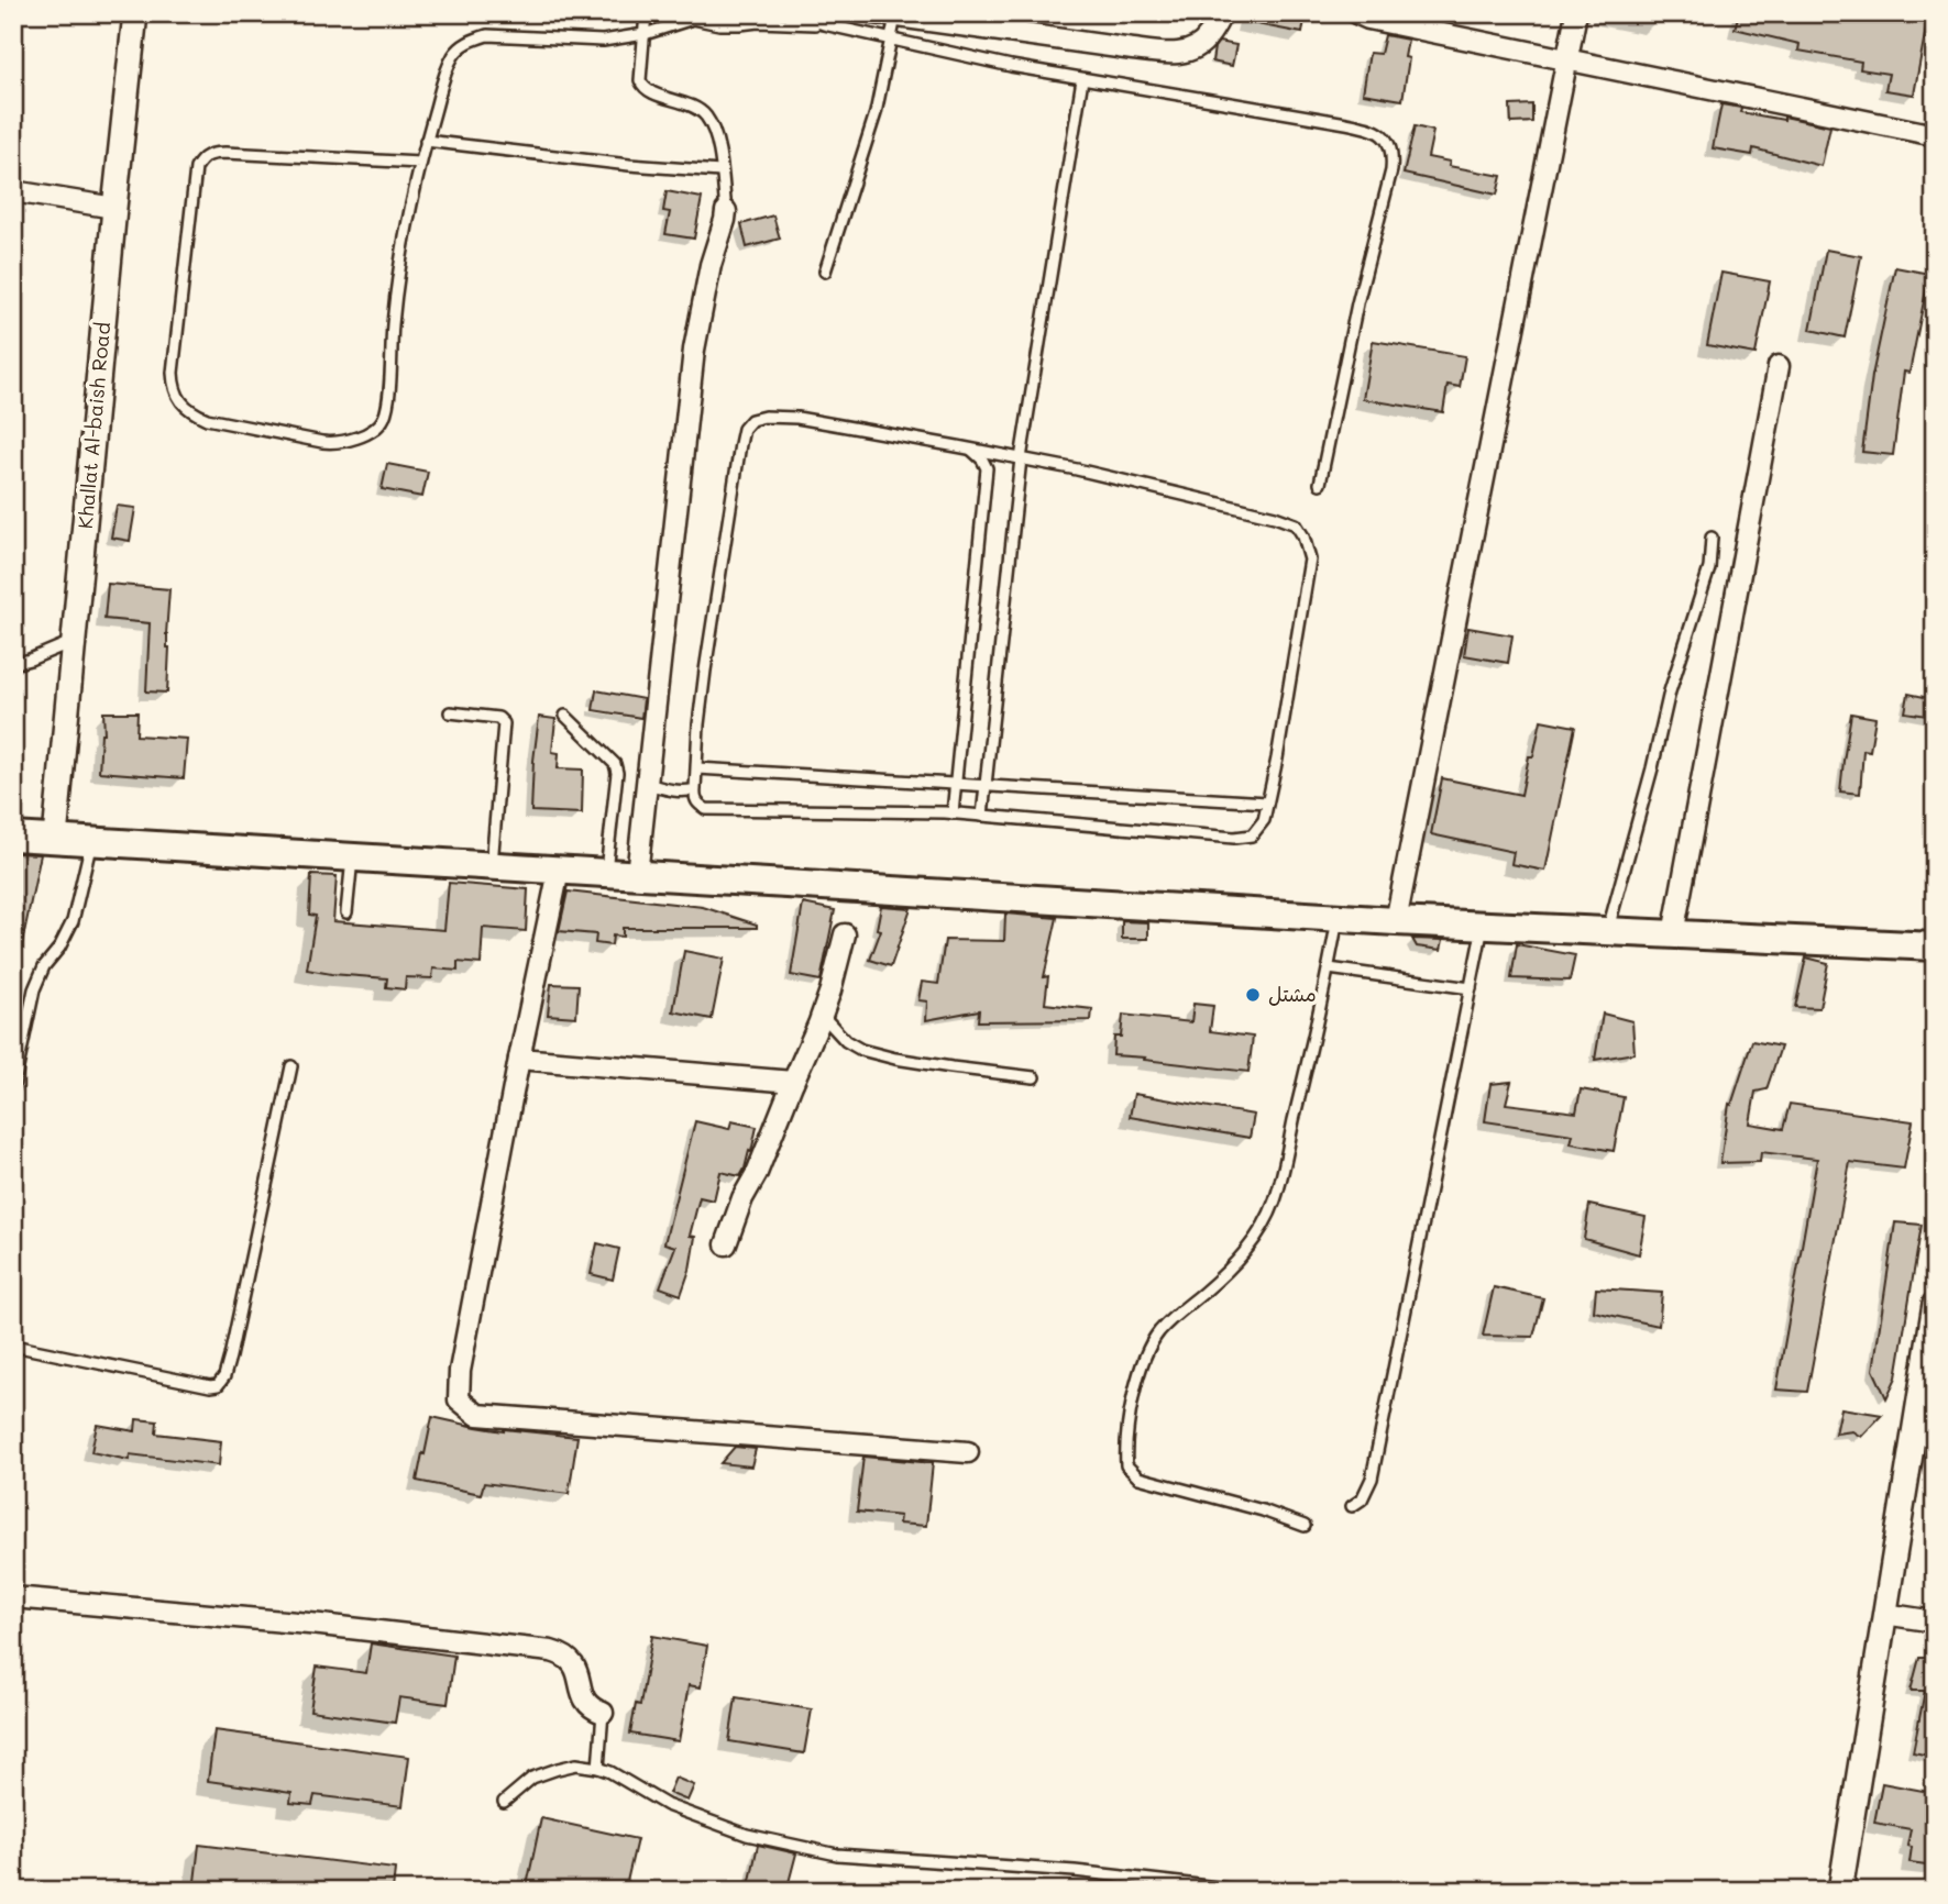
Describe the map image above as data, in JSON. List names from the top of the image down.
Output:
{
  "streets": {
    "street": ["Khallat Al-baish Road"]
  },
  "places": ["مشتل"]
}
